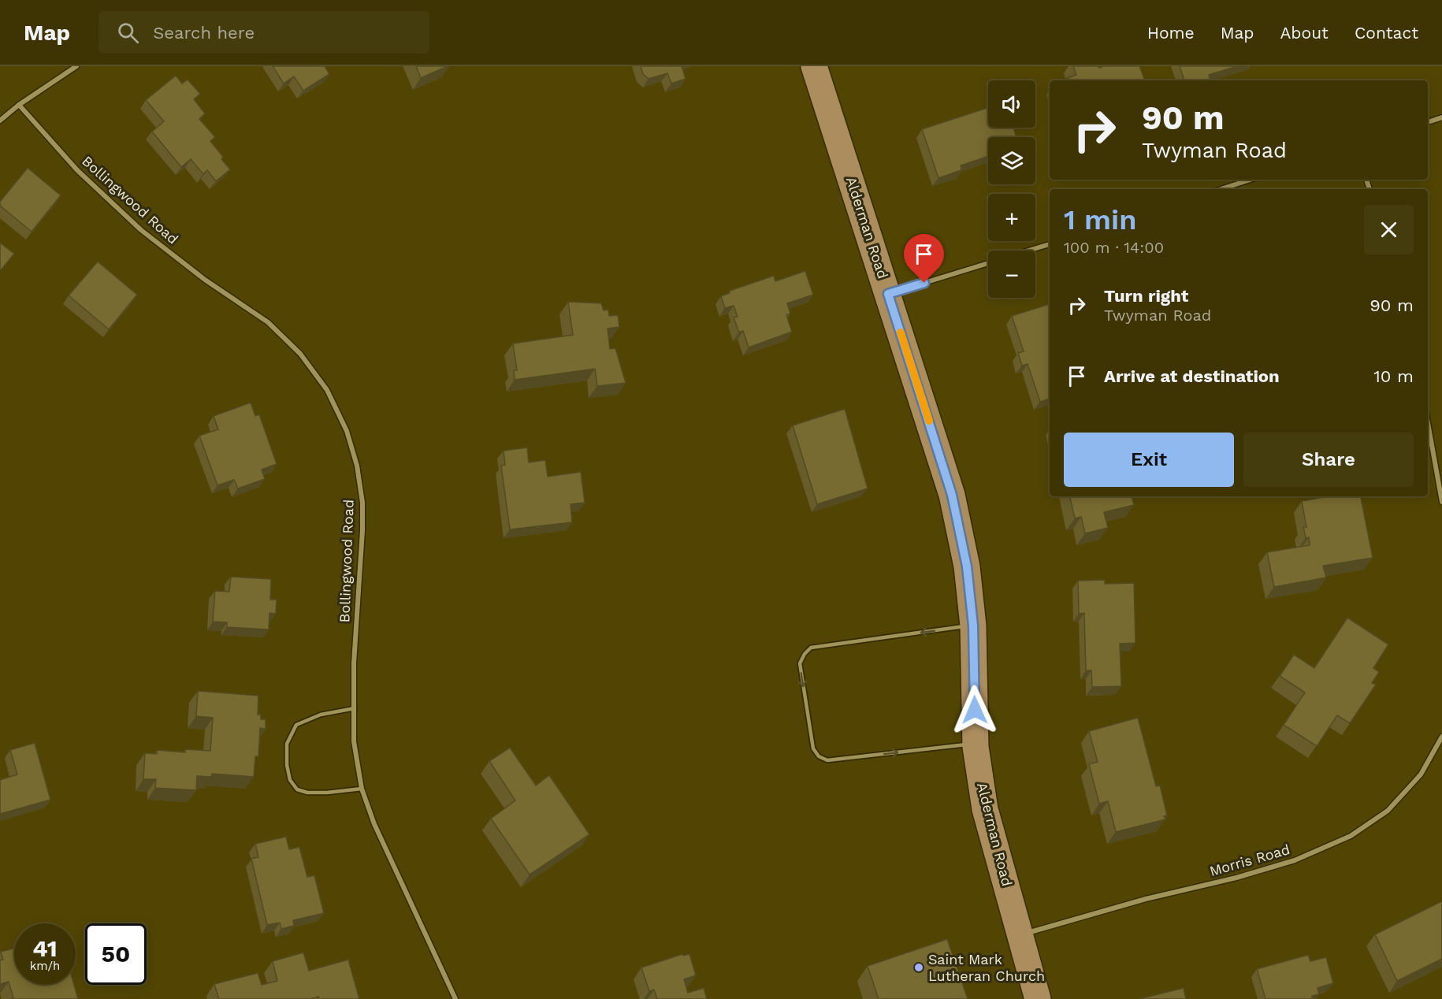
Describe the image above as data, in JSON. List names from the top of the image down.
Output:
{
  "streets": {
    "main road": ["Alderman Road"],
    "street": ["Bollingwood Road", "Morris Road"]
  },
  "crossings": [
    ["Alderman Road", "Morris Road"]
  ],
  "places": ["Saint Mark Lutheran Church"],
  "page": {
    "header": "Map",
    "search": "Search here",
    "nav": [
      "Home",
      "Map",
      "About",
      "Contact"
    ],
    "map_buttons": ["+", "−"],
    "turn": ["90 m", "Twyman Road"],
    "heading": ["1 min", "100 m · 14:00"],
    "list": [
      {
        "name": "Turn right",
        "note": "Twyman Road",
        "value": "90 m"
      },
      {
        "name": "Arrive at destination",
        "value": "10 m"
      }
    ],
    "buttons": ["Exit", "Share"],
    "speed": "41 km/h",
    "limit": "50"
  }
}
